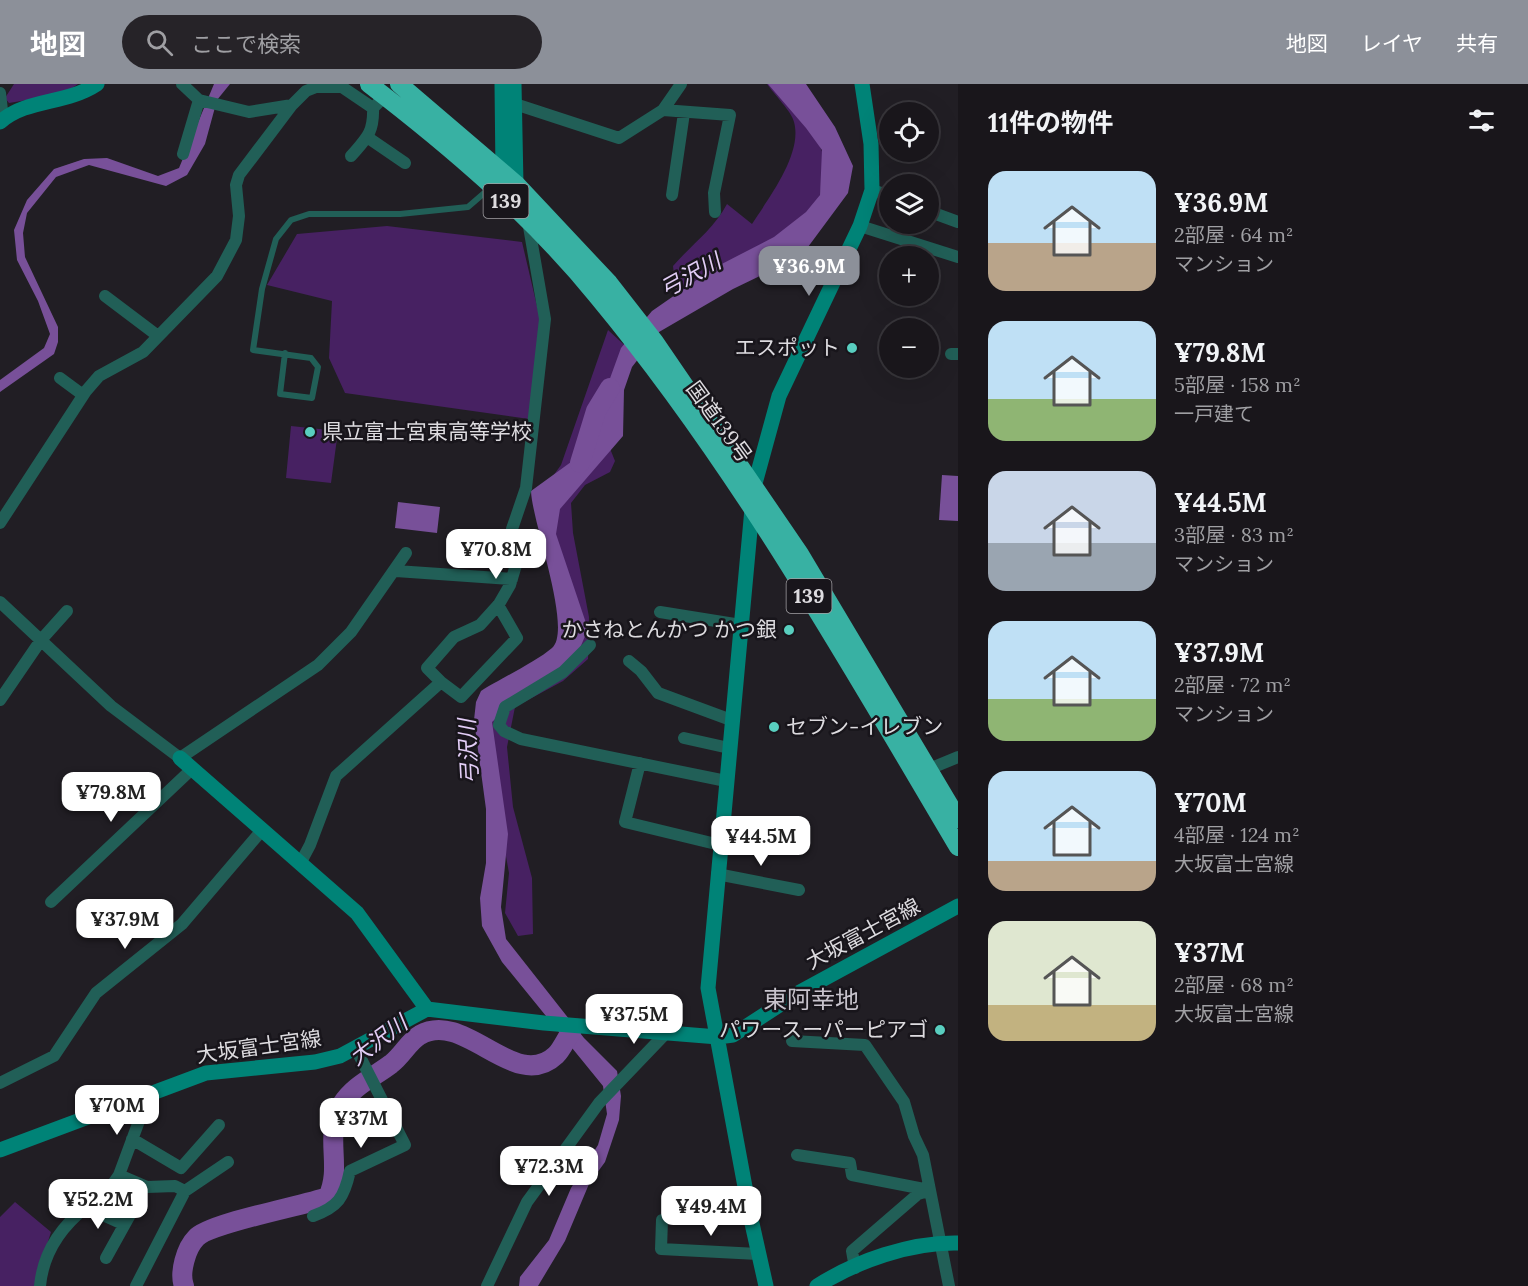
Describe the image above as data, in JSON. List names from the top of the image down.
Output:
{
  "streets": {
    "highway": ["139", "国道139号"],
    "street": ["大坂富士宮線"]
  },
  "districts": ["東阿幸地"],
  "water": ["弓沢川", "大沢川"],
  "places": [
    "エスポット",
    "県立富士宮東高等学校",
    "かさねとんかつ かつ銀",
    "セブン-イレブン",
    "パワースーパーピアゴ"
  ],
  "page": {
    "header": "地図",
    "search": "ここで検索",
    "nav": ["地図", "レイヤ", "共有"],
    "heading": "11件の物件",
    "map_buttons": ["+", "−"],
    "list": [
      {
        "name": "¥36.9M",
        "note": "2部屋 · 64 m² · マンション"
      },
      {
        "name": "¥79.8M",
        "note": "5部屋 · 158 m² · 一戸建て"
      },
      {
        "name": "¥44.5M",
        "note": "3部屋 · 83 m² · マンション"
      },
      {
        "name": "¥37.9M",
        "note": "2部屋 · 72 m² · マンション"
      },
      {
        "name": "¥70M",
        "note": "4部屋 · 124 m² · 大坂富士宮線"
      },
      {
        "name": "¥37M",
        "note": "2部屋 · 68 m² · 大坂富士宮線"
      }
    ],
    "price": [
      "¥36.9M",
      "¥70.8M",
      "¥79.8M",
      "¥44.5M",
      "¥37.9M",
      "¥37.5M",
      "¥70M",
      "¥37M",
      "¥72.3M",
      "¥52.2M",
      "¥49.4M"
    ]
  }
}
